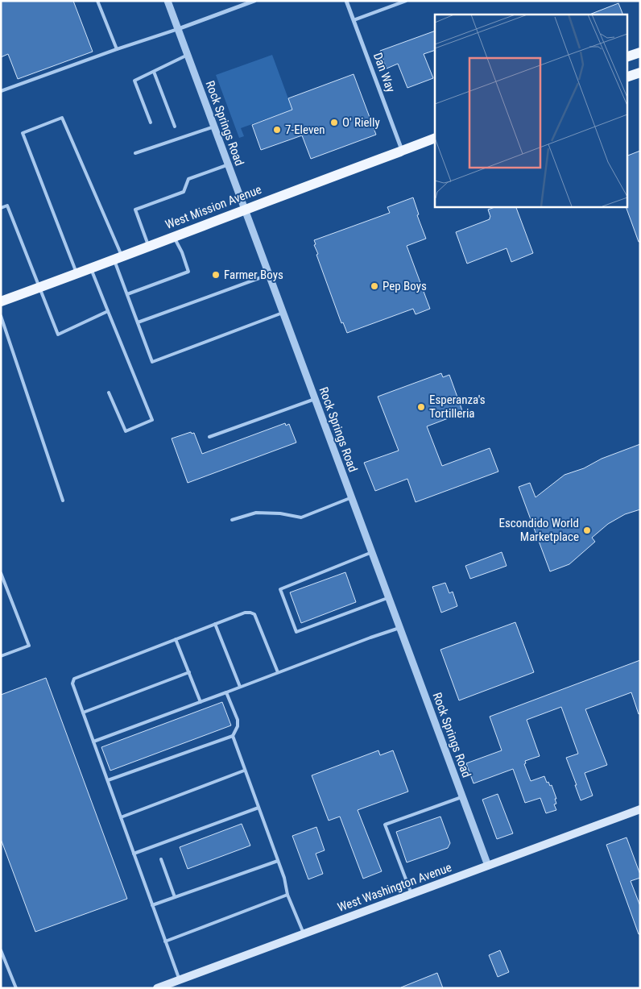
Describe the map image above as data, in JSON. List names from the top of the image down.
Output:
{
  "streets": {
    "main road": ["West Mission Avenue", "West Washington Avenue"],
    "street": ["Dan Way", "Rock Springs Road"]
  },
  "crossings": [
    ["Dan Way", "West Mission Avenue"],
    ["Rock Springs Road", "West Mission Avenue"],
    ["Rock Springs Road", "West Washington Avenue"]
  ],
  "places": [
    "O' Rielly",
    "7-Eleven",
    "Farmer Boys",
    "Pep Boys",
    "Esperanza's Tortilleria",
    "Escondido World Marketplace"
  ]
}
